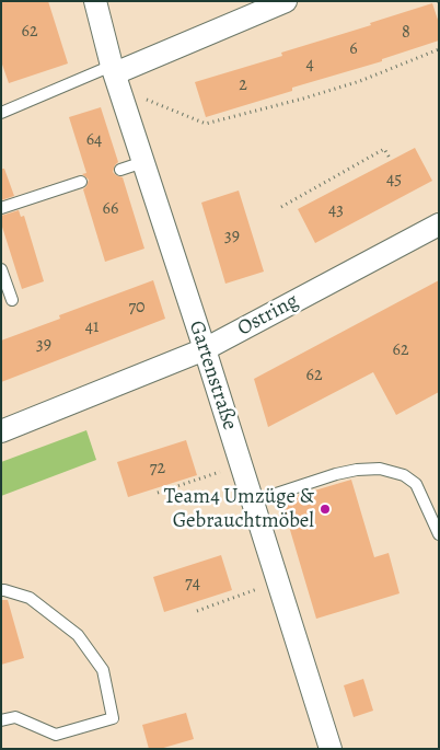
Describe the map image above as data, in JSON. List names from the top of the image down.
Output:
{
  "streets": {
    "street": ["Ostring", "Gartenstraße"]
  },
  "crossings": [
    ["Ostring", "Gartenstraße"]
  ],
  "places": ["Team4 Umzüge & Gebrauchtmöbel"],
  "house_numbers": [
    "62",
    "8",
    "6",
    "4",
    "2",
    "64",
    "45",
    "66",
    "43",
    "39",
    "70",
    "41",
    "39",
    "62",
    "62",
    "72",
    "74"
  ]
}
